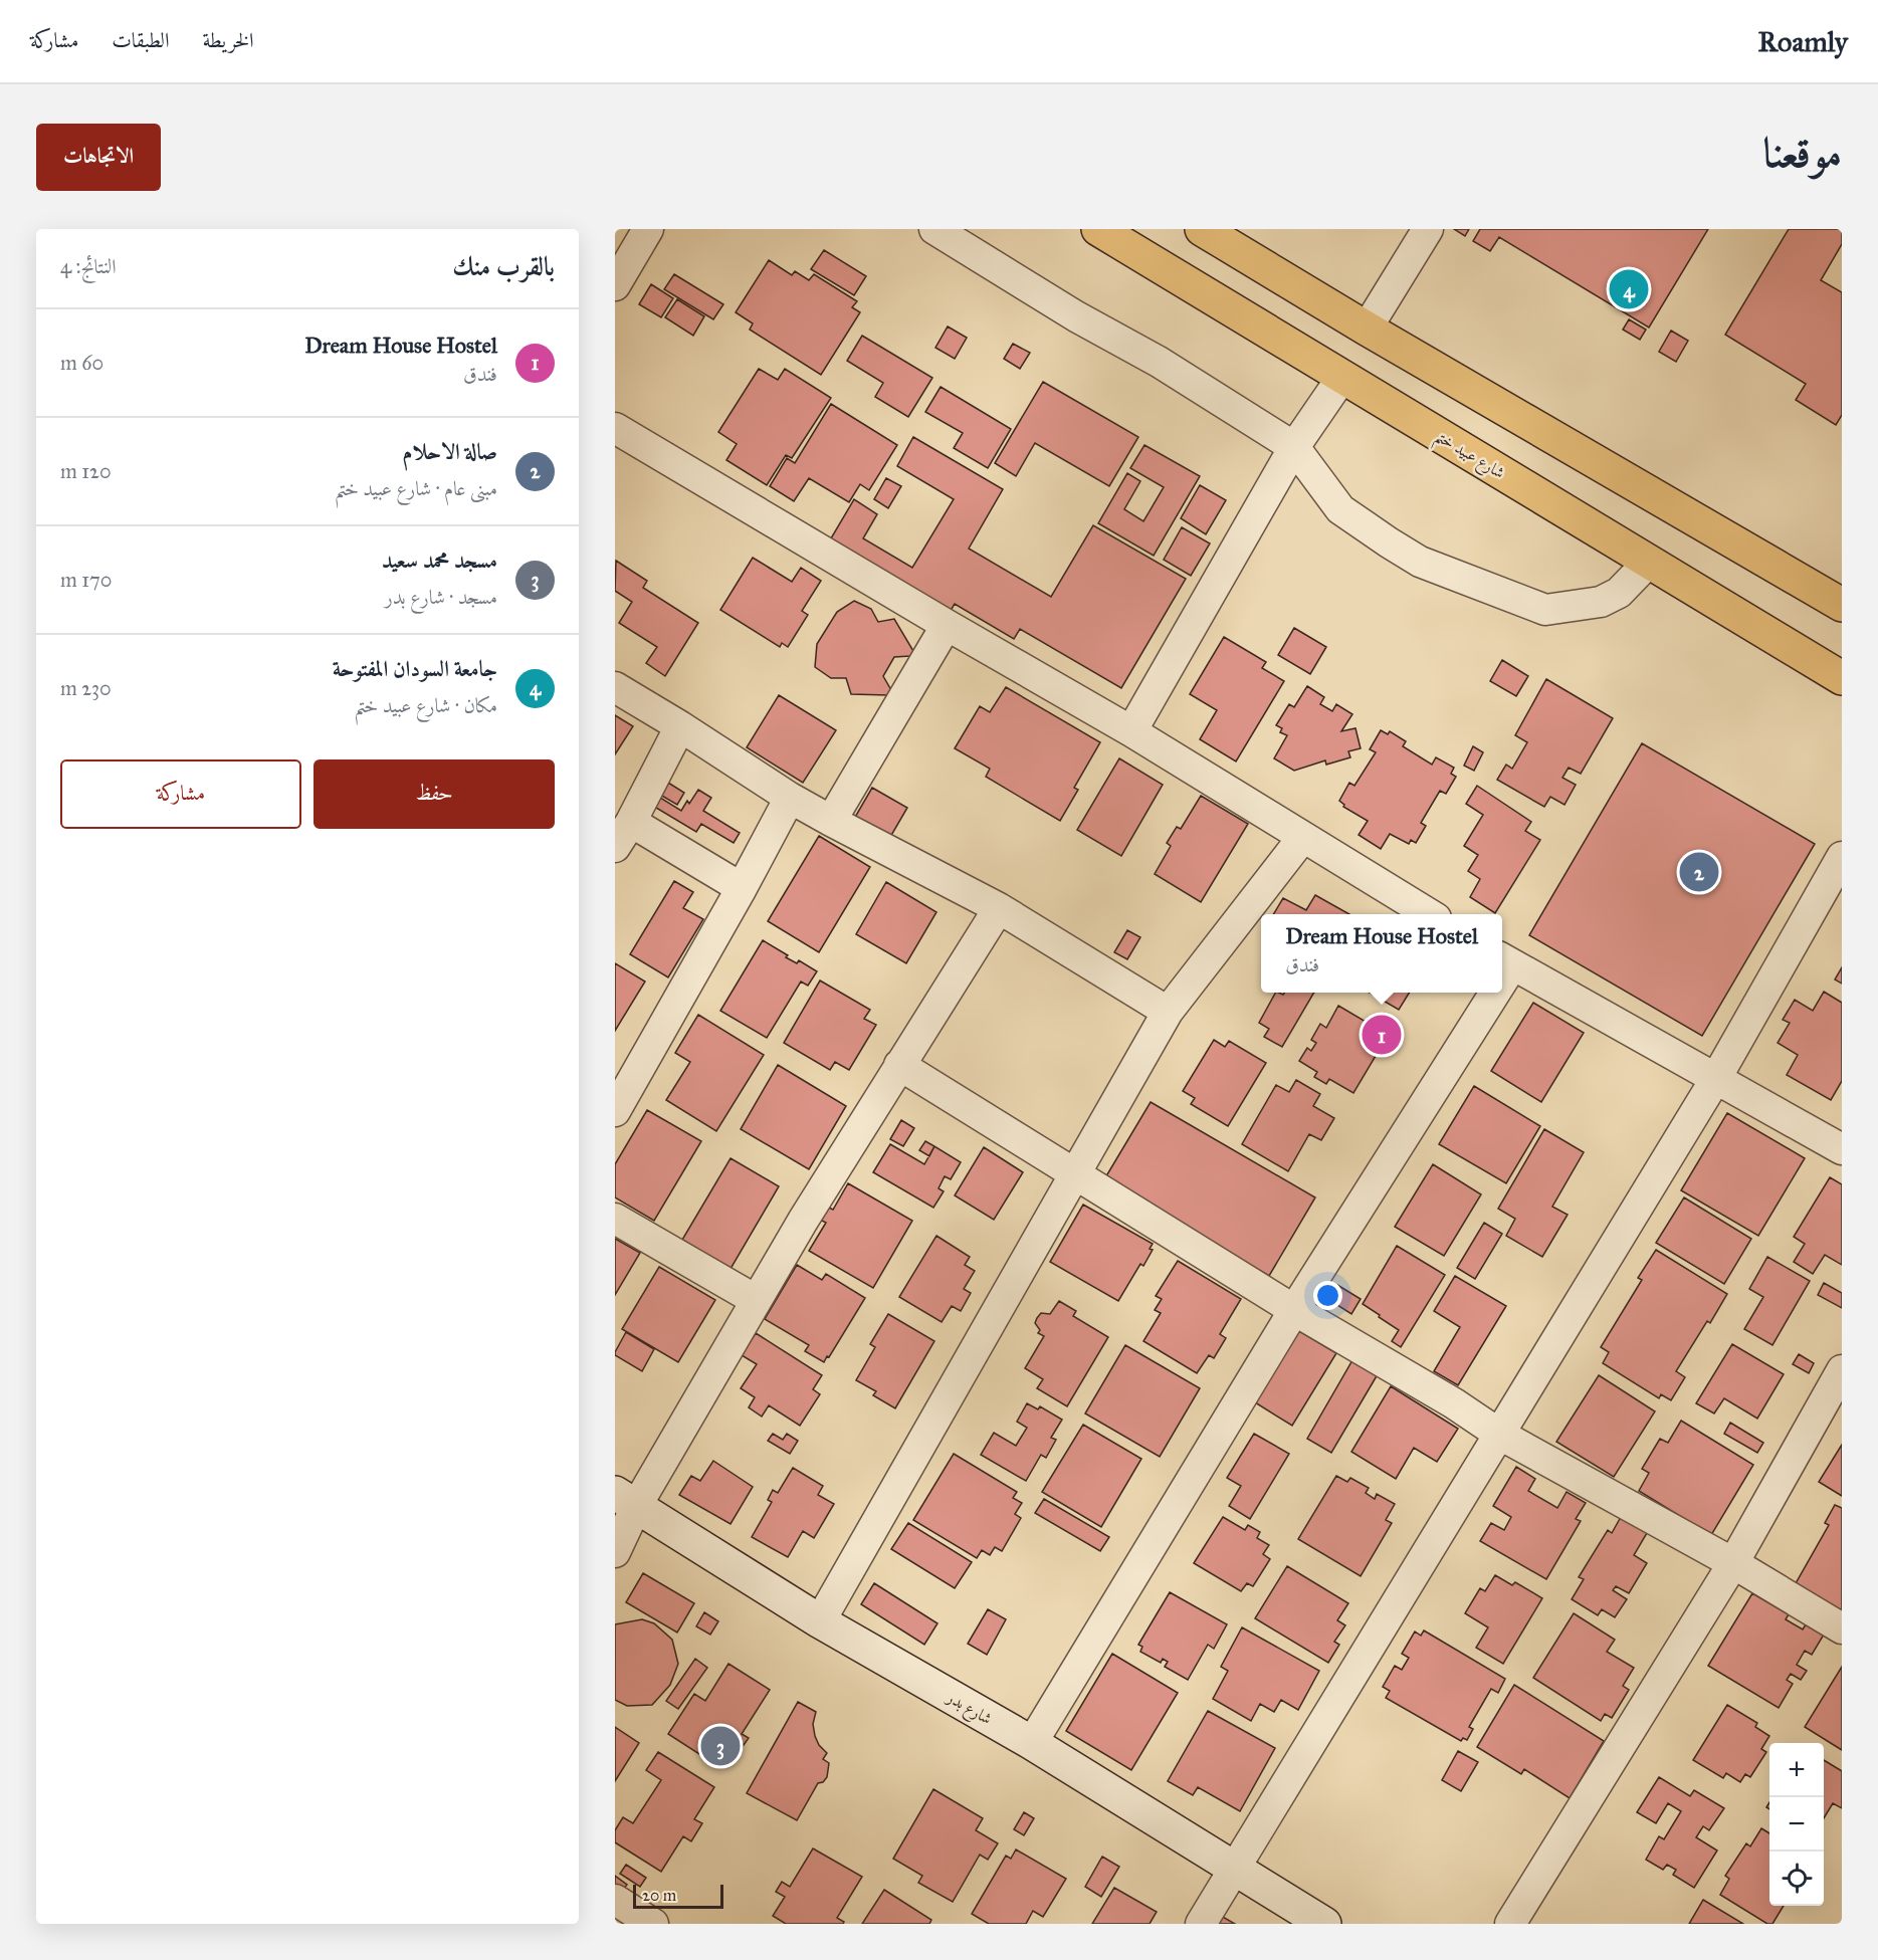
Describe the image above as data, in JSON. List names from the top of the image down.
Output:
{
  "streets": {
    "main road": ["شارع عبيد ختم"],
    "street": ["شارع بدر"]
  },
  "scale_bar": "20 m",
  "page": {
    "header": "Roamly",
    "nav": ["الخريطة", "الطبقات", "مشاركة"],
    "title": "موقعنا",
    "buttons": [
      "الاتجاهات",
      ["حفظ", "مشاركة"]
    ],
    "heading": ["بالقرب منك", "النتائج: 4"],
    "pins": [
      "4",
      "2",
      "1",
      "3"
    ],
    "list": [
      {
        "mark": "1",
        "name": "Dream House Hostel",
        "note": "فندق",
        "value": "60 m"
      },
      {
        "mark": "2",
        "name": "صالة الاحلام",
        "note": "مبنى عام · شارع عبيد ختم",
        "value": "120 m"
      },
      {
        "mark": "3",
        "name": "مسجد محمد سعيد",
        "note": "مسجد · شارع بدر",
        "value": "170 m"
      },
      {
        "mark": "4",
        "name": "جامعة السودان المفتوحة",
        "note": "مكان · شارع عبيد ختم",
        "value": "230 m"
      }
    ],
    "popup": ["Dream House Hostel", "فندق"],
    "map_buttons": ["+", "−"],
    "scale": "20 m"
  }
}
